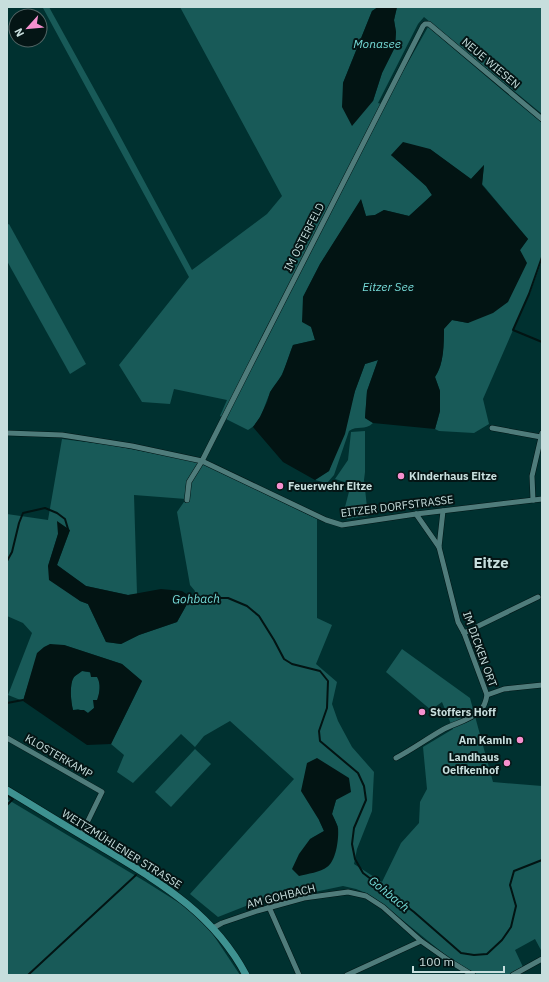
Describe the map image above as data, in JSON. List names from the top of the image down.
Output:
{
  "streets": {
    "street": [
      "NEUE WIESEN",
      "IM OSTERFELD",
      "EITZER DORFSTRASSE",
      "IM DICKEN ORT",
      "KLOSTERKAMP",
      "WEITZMÜHLENER STRASSE",
      "AM GOHBACH"
    ]
  },
  "crossings": [
    ["NEUE WIESEN", "IM OSTERFELD"],
    ["IM OSTERFELD", "EITZER DORFSTRASSE"],
    ["EITZER DORFSTRASSE", "IM DICKEN ORT"],
    ["KLOSTERKAMP", "WEITZMÜHLENER STRASSE"],
    ["WEITZMÜHLENER STRASSE", "AM GOHBACH"]
  ],
  "districts": ["Eitze"],
  "water": ["Monasee", "Eitzer See", "Gohbach"],
  "places": [
    "Kinderhaus Eitze",
    "Feuerwehr Eitze",
    "Stoffers Hoff",
    "Am Kamin",
    "Landhaus Oelfkenhof"
  ],
  "scale_bar": "100 m",
  "north": "bottom left"
}
